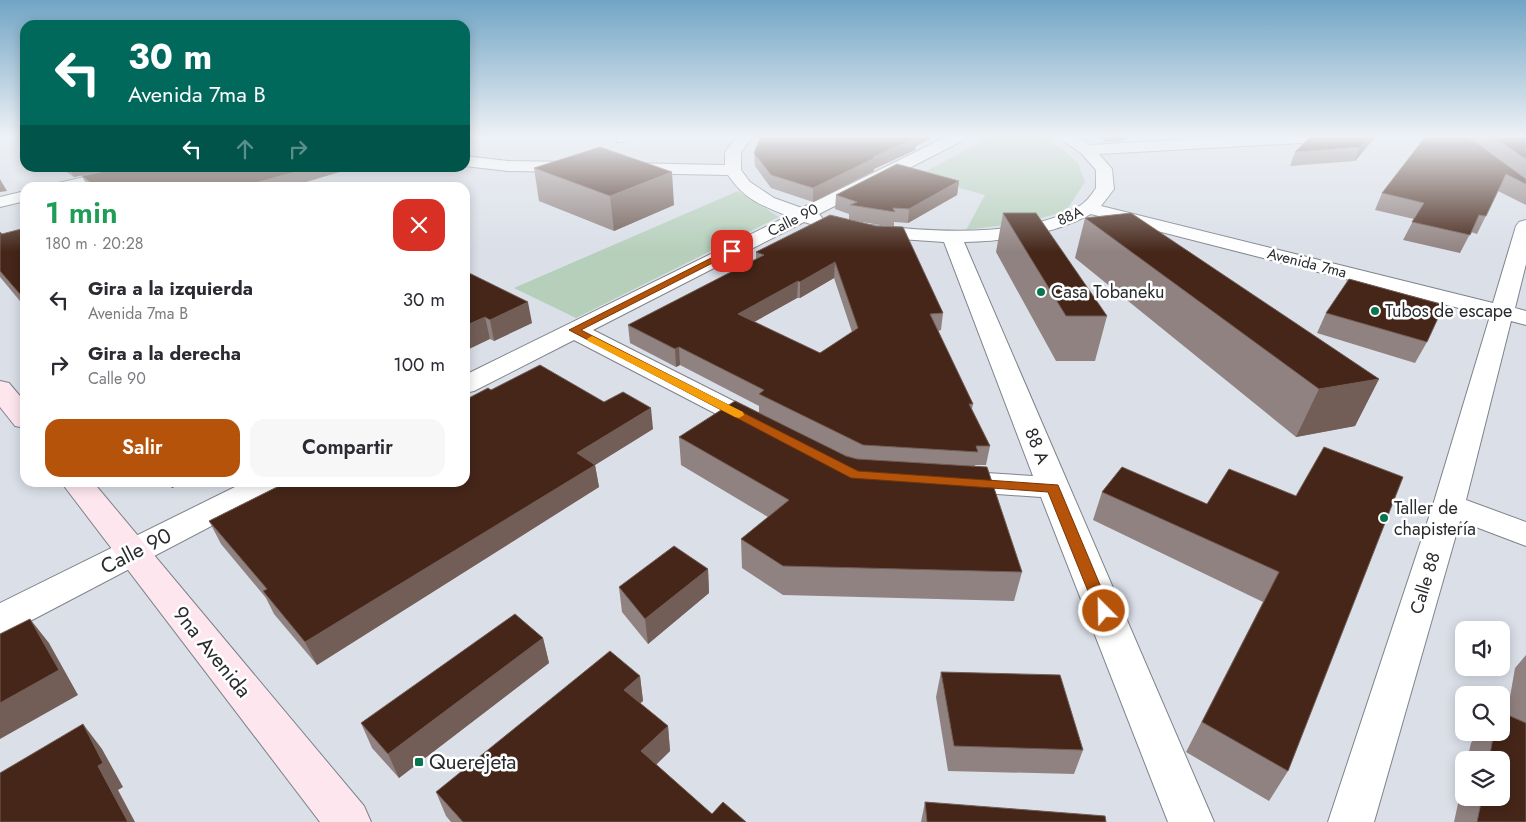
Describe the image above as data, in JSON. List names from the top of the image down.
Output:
{
  "streets": {
    "main road": ["9na Avenida"],
    "street": [
      "88A",
      "Calle 90",
      "Avenida 7ma",
      "88 A",
      "Calle 88"
    ]
  },
  "crossings": [
    ["88A", "Avenida 7ma"],
    ["88A", "88 A"],
    ["Calle 90", "9na Avenida"],
    ["Avenida 7ma", "Calle 88"]
  ],
  "places": {
    "other": ["Casa Tobaneku", "Tubos de escape", "Taller de chapistería"],
    "transit": ["Querejeta"]
  },
  "page": {
    "turn": ["30 m", "Avenida 7ma B"],
    "heading": ["1 min", "180 m · 20:28"],
    "list": [
      {
        "name": "Gira a la izquierda",
        "note": "Avenida 7ma B",
        "value": "30 m"
      },
      {
        "name": "Gira a la derecha",
        "note": "Calle 90",
        "value": "100 m"
      }
    ],
    "buttons": ["Salir", "Compartir"]
  }
}
